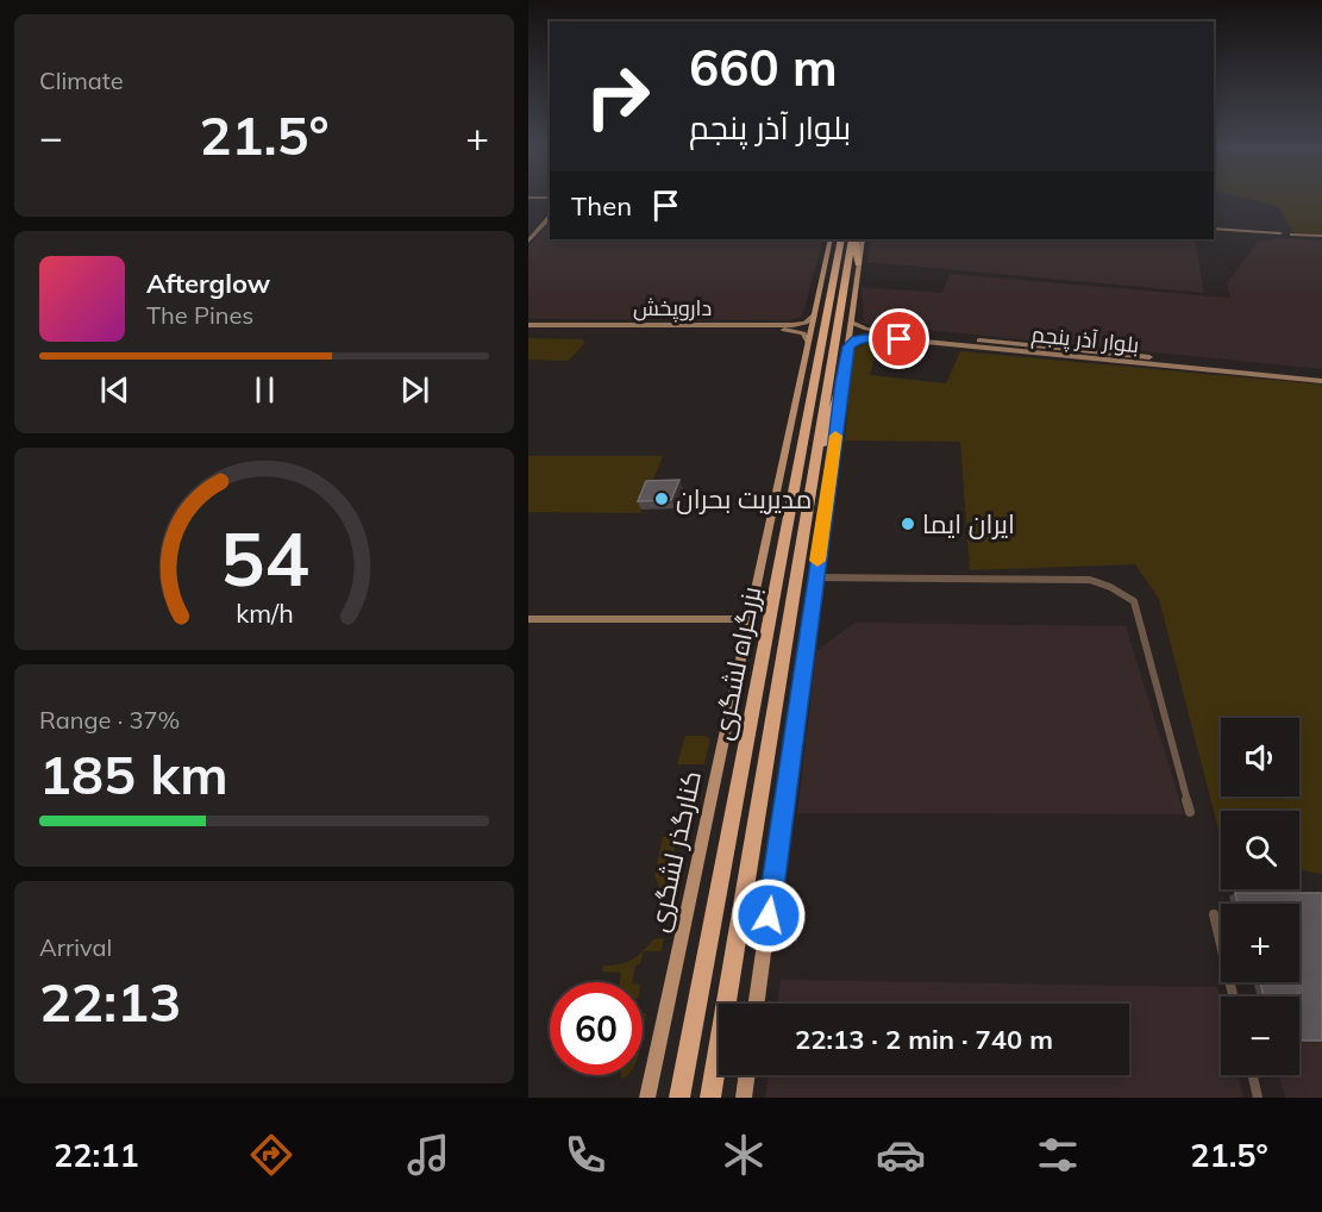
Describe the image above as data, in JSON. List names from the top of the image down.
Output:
{
  "streets": {
    "highway": ["بزرگراه لشگری"],
    "main road": ["کنارگذر لشگری"],
    "street": ["داروپخش", "بلوار آذر پنجم"]
  },
  "crossings": [
    ["داروپخش", "کنارگذر لشگری"]
  ],
  "places": ["مدیریت بحران", "ایران ایما"],
  "page": {
    "tile": [
      "Climate",
      ["Range · 37%", "185 km"],
      ["Arrival", "22:13"]
    ],
    "turn": ["660 m", "بلوار آذر پنجم"],
    "heat": ["−", "21.5°", "+"],
    "then": "Then",
    "song": ["Afterglow", "The Pines"],
    "map_buttons": ["+", "−"],
    "limit": "60",
    "trip": "22:13 · 2 min · 740 m",
    "tabs": ["22:11", "21.5°"],
    "gauge": ["54", "km/h"]
  }
}
